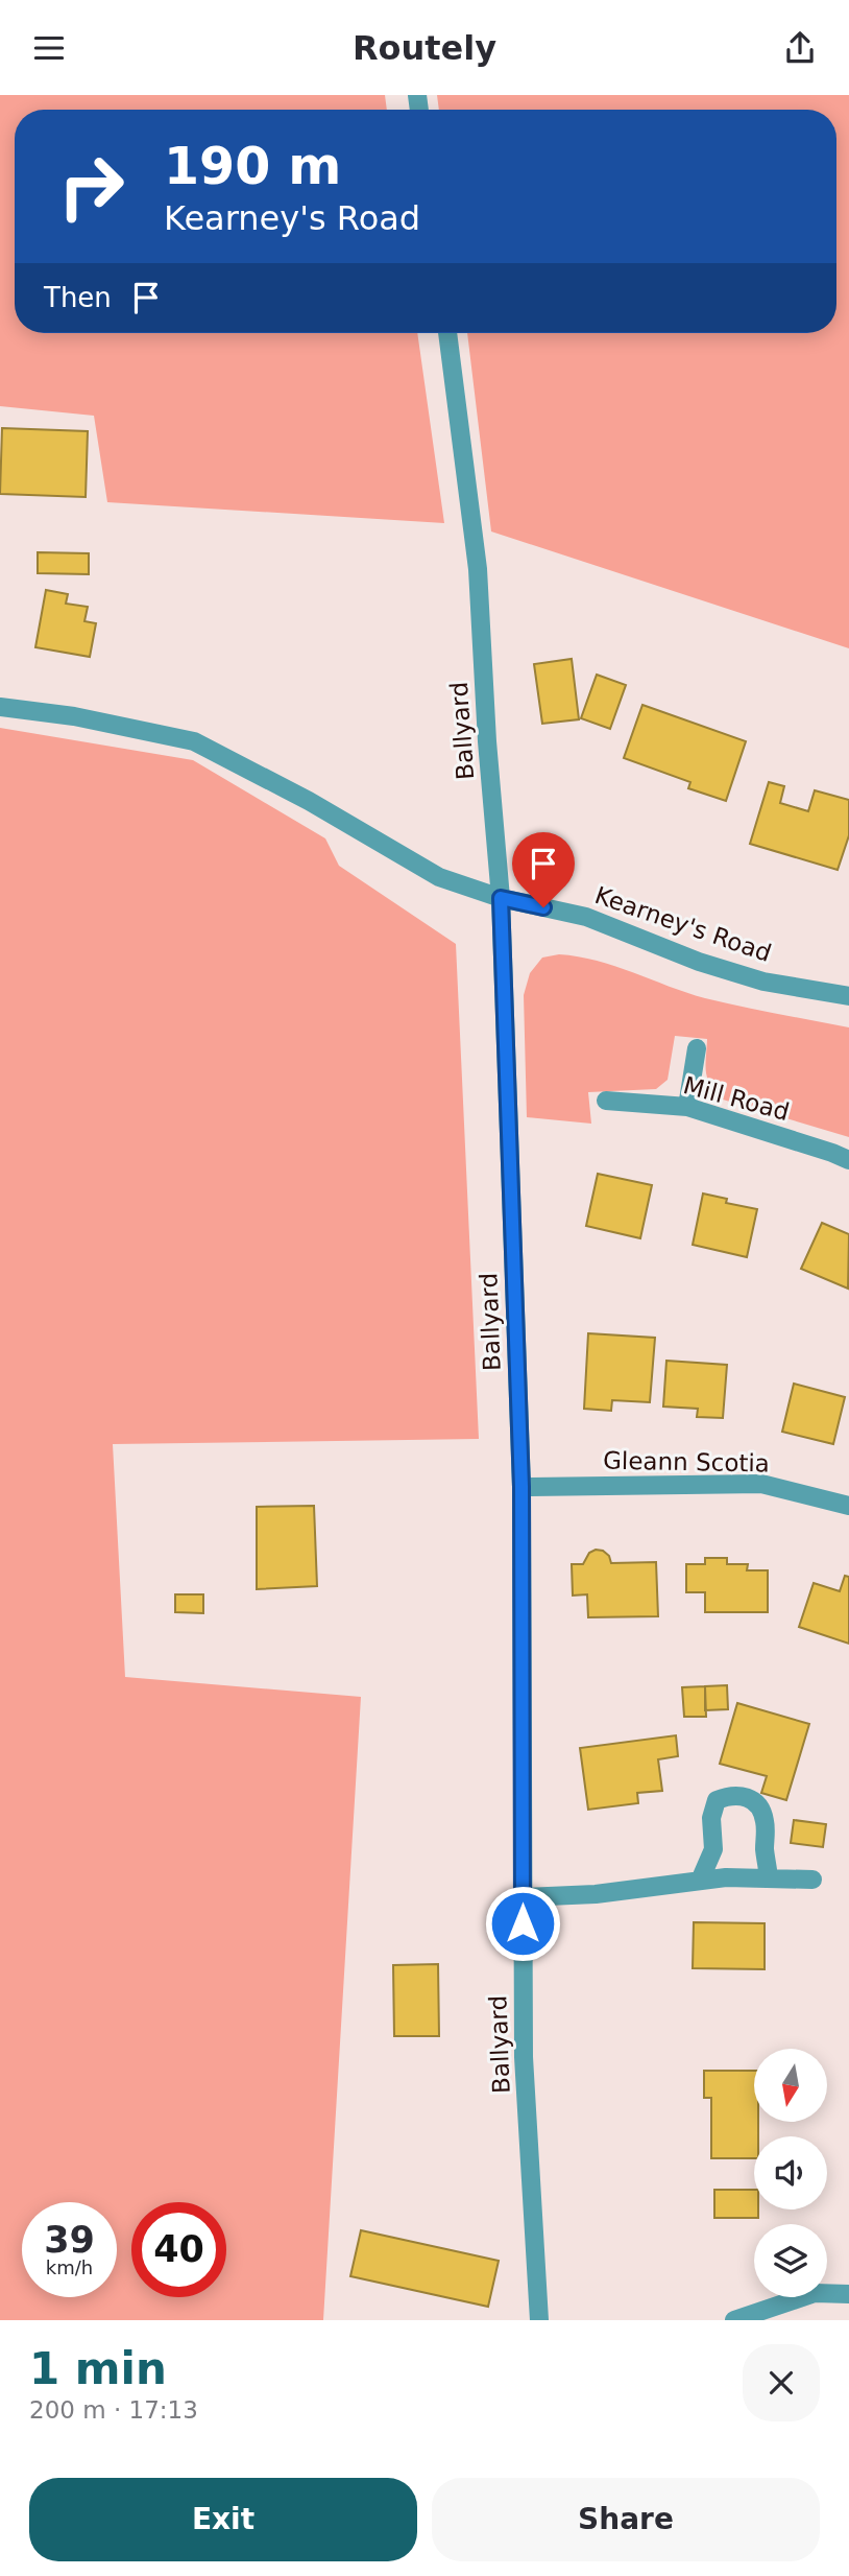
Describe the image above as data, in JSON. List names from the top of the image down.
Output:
{
  "streets": {
    "street": [
      "Ballyard",
      "Kearney's Road",
      "Mill Road",
      "Gleann Scotia"
    ]
  },
  "crossings": [
    ["Ballyard", "Kearney's Road"],
    ["Ballyard", "Gleann Scotia"]
  ],
  "north": "bottom",
  "page": {
    "header": "Routely",
    "turn": ["190 m", "Kearney's Road"],
    "then": "Then",
    "speed": "39 km/h",
    "limit": "40",
    "heading": ["1 min", "200 m · 17:13"],
    "buttons": ["Exit", "Share"]
  }
}
